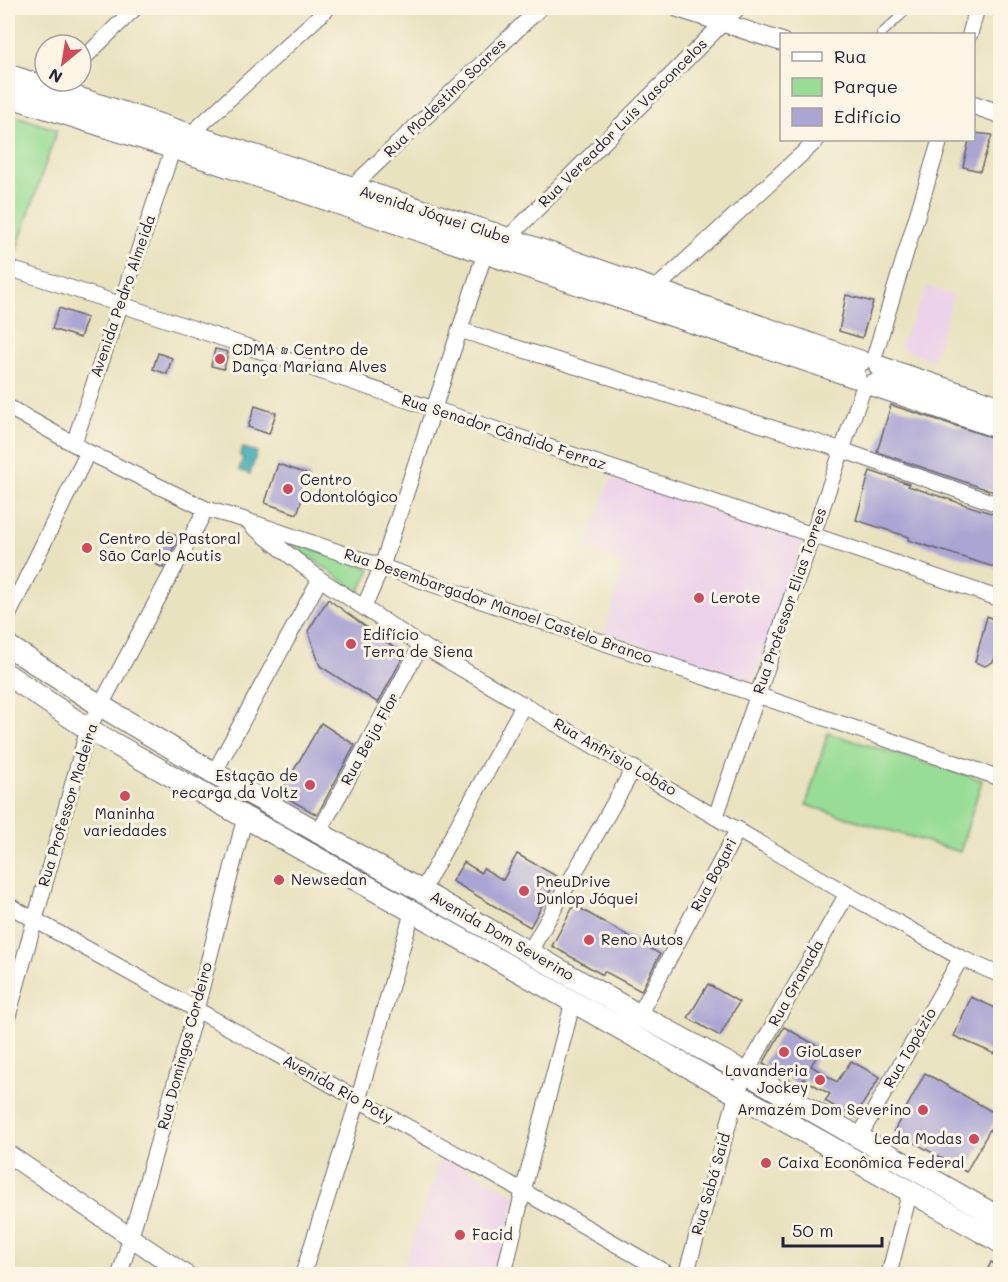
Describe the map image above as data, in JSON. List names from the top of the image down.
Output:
{
  "streets": {
    "main road": ["Avenida Jóquei Clube", "Avenida Dom Severino"],
    "street": [
      "Rua Modestino Soares",
      "Rua Vereador Luís Vasconcelos",
      "Avenida Pedro Almeida",
      "Rua Senador Cândido Ferraz",
      "Rua Professor Elias Torres",
      "Rua Desembargador Manoel Castelo Branco",
      "Rua Beija Flor",
      "Rua Anfrísio Lobão",
      "Rua Professor Madeira",
      "Rua Bogari",
      "Rua Granada",
      "Rua Domingos Cordeiro",
      "Rua Topázio",
      "Avenida Rio Poty",
      "Rua Sabá Said"
    ]
  },
  "crossings": [
    ["Rua Modestino Soares", "Avenida Jóquei Clube"],
    ["Rua Vereador Luís Vasconcelos", "Avenida Jóquei Clube"],
    ["Avenida Jóquei Clube", "Avenida Pedro Almeida"],
    ["Avenida Jóquei Clube", "Rua Professor Elias Torres"],
    ["Avenida Pedro Almeida", "Rua Senador Cândido Ferraz"],
    ["Avenida Pedro Almeida", "Rua Desembargador Manoel Castelo Branco"],
    ["Rua Senador Cândido Ferraz", "Rua Professor Elias Torres"],
    ["Rua Professor Elias Torres", "Rua Desembargador Manoel Castelo Branco"],
    ["Rua Professor Elias Torres", "Rua Anfrísio Lobão"],
    ["Rua Desembargador Manoel Castelo Branco", "Rua Anfrísio Lobão"],
    ["Rua Desembargador Manoel Castelo Branco", "Rua Professor Madeira"],
    ["Rua Beija Flor", "Rua Anfrísio Lobão"],
    ["Rua Beija Flor", "Avenida Dom Severino"],
    ["Rua Anfrísio Lobão", "Rua Bogari"],
    ["Rua Anfrísio Lobão", "Rua Granada"],
    ["Rua Anfrísio Lobão", "Rua Topázio"],
    ["Rua Professor Madeira", "Avenida Dom Severino"],
    ["Rua Professor Madeira", "Avenida Rio Poty"],
    ["Rua Bogari", "Avenida Dom Severino"],
    ["Avenida Dom Severino", "Rua Granada"],
    ["Avenida Dom Severino", "Rua Domingos Cordeiro"],
    ["Avenida Dom Severino", "Rua Topázio"],
    ["Avenida Dom Severino", "Rua Sabá Said"],
    ["Rua Granada", "Rua Sabá Said"],
    ["Rua Domingos Cordeiro", "Avenida Rio Poty"]
  ],
  "places": [
    "CDMA • Centro de Dança Mariana Alves",
    "Centro Odontológico",
    "Centro de Pastoral São Carlo Acutis",
    "Lerote",
    "Edifício Terra de Siena",
    "Estação de recarga da Voltz",
    "Maninha variedades",
    "Newsedan",
    "PneuDrive Dunlop Jóquei",
    "Reno Autos",
    "GioLaser",
    "Lavanderia Jockey",
    "Armazém Dom Severino",
    "Leda Modas",
    "Caixa Econômica Federal",
    "Facid"
  ],
  "legend": ["Rua", "Parque", "Edifício"],
  "scale_bar": "50 m",
  "north": "bottom left"
}
